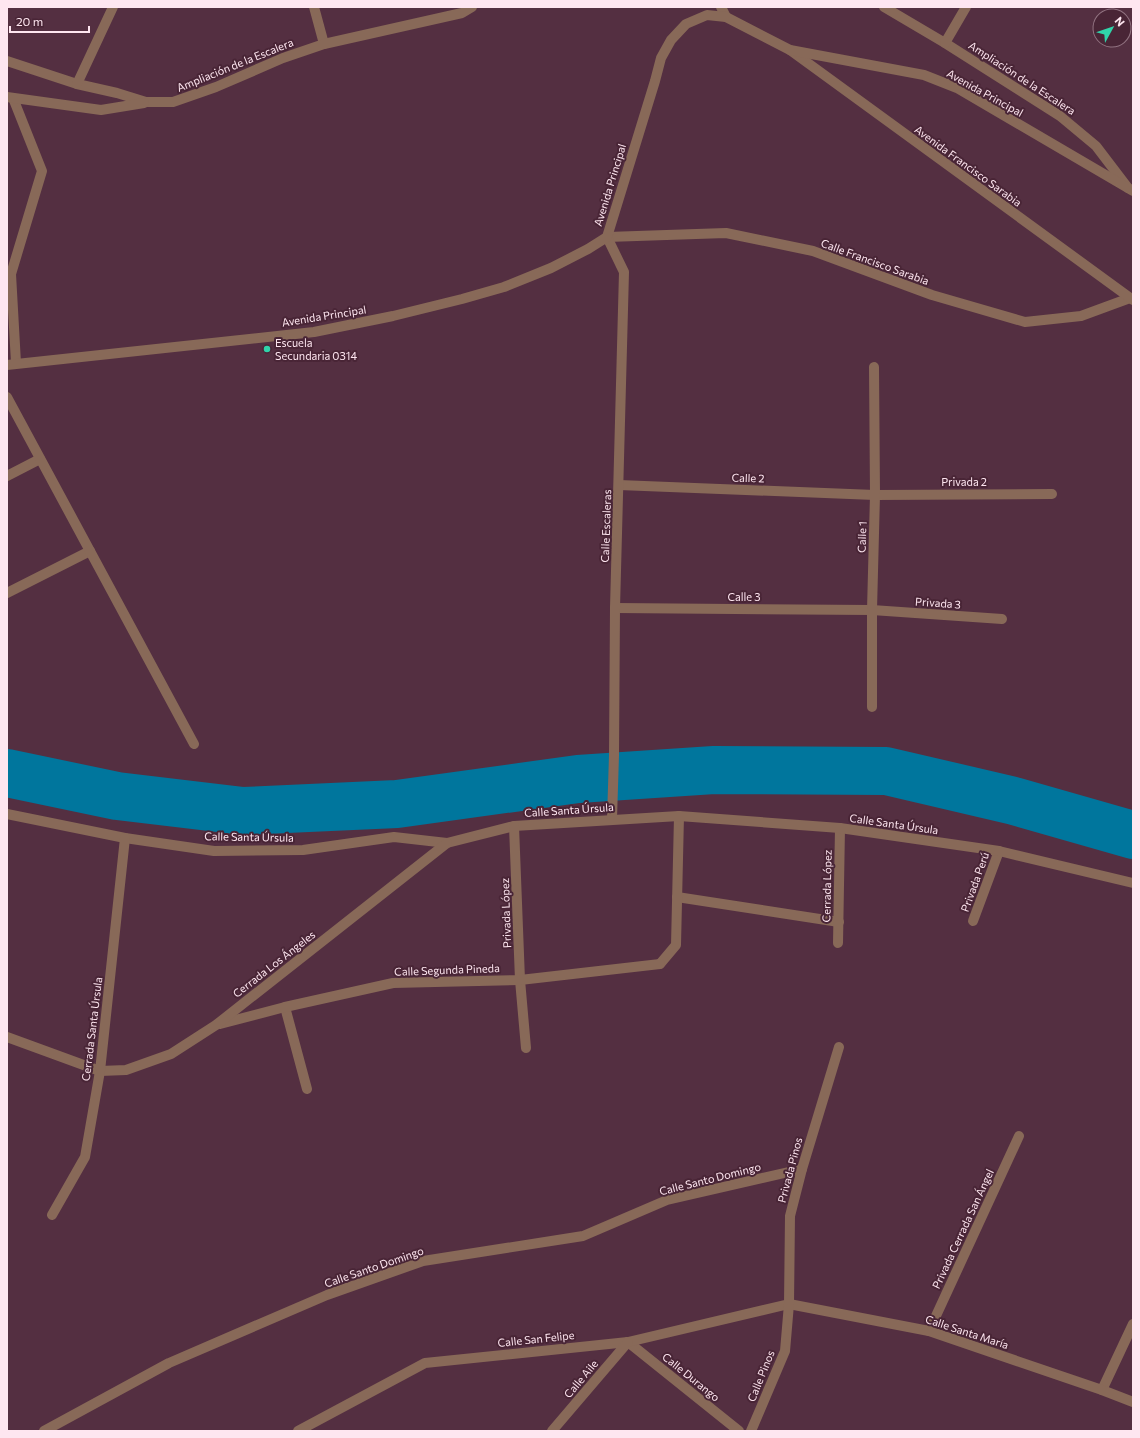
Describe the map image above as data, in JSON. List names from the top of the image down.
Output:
{
  "streets": {
    "street": [
      "Ampliación de la Escalera",
      "Avenida Principal",
      "Avenida Francisco Sarabia",
      "Calle Francisco Sarabia",
      "Calle 2",
      "Privada 2",
      "Calle Escaleras",
      "Calle 1",
      "Calle 3",
      "Privada 3",
      "Calle Santa Úrsula",
      "Privada Perú",
      "Cerrada López",
      "Privada López",
      "Cerrada Los Ángeles",
      "Calle Segunda Pineda",
      "Cerrada Santa Úrsula",
      "Privada Pinos",
      "Calle Santo Domingo",
      "Privada Cerrada San Ángel",
      "Calle Santa María",
      "Calle San Felipe",
      "Calle Pinos",
      "Calle Durango",
      "Calle Aile"
    ]
  },
  "crossings": [
    ["Ampliación de la Escalera", "Avenida Principal"],
    ["Avenida Principal", "Avenida Francisco Sarabia"],
    ["Avenida Principal", "Calle Francisco Sarabia"],
    ["Avenida Principal", "Calle Escaleras"],
    ["Avenida Francisco Sarabia", "Calle Francisco Sarabia"],
    ["Calle Francisco Sarabia", "Calle Escaleras"],
    ["Calle 2", "Privada 2"],
    ["Calle 2", "Calle Escaleras"],
    ["Calle 2", "Calle 1"],
    ["Privada 2", "Calle 1"],
    ["Calle Escaleras", "Calle 3"],
    ["Calle Escaleras", "Calle Santa Úrsula"],
    ["Calle 1", "Calle 3"],
    ["Calle 1", "Privada 3"],
    ["Calle 3", "Privada 3"],
    ["Calle Santa Úrsula", "Privada Perú"],
    ["Calle Santa Úrsula", "Cerrada López"],
    ["Calle Santa Úrsula", "Privada López"],
    ["Calle Santa Úrsula", "Cerrada Los Ángeles"],
    ["Calle Santa Úrsula", "Cerrada Santa Úrsula"],
    ["Privada López", "Calle Segunda Pineda"],
    ["Cerrada Los Ángeles", "Calle Segunda Pineda"],
    ["Cerrada Los Ángeles", "Cerrada Santa Úrsula"],
    ["Privada Pinos", "Calle Santo Domingo"],
    ["Privada Pinos", "Calle Santa María"],
    ["Privada Pinos", "Calle San Felipe"],
    ["Privada Pinos", "Calle Pinos"],
    ["Privada Cerrada San Ángel", "Calle Santa María"],
    ["Calle Santa María", "Calle San Felipe"],
    ["Calle Santa María", "Calle Pinos"],
    ["Calle San Felipe", "Calle Pinos"],
    ["Calle San Felipe", "Calle Durango"],
    ["Calle San Felipe", "Calle Aile"],
    ["Calle Durango", "Calle Aile"]
  ],
  "places": ["Escuela Secundaria 0314"],
  "scale_bar": "20 m",
  "north": "top right"
}
